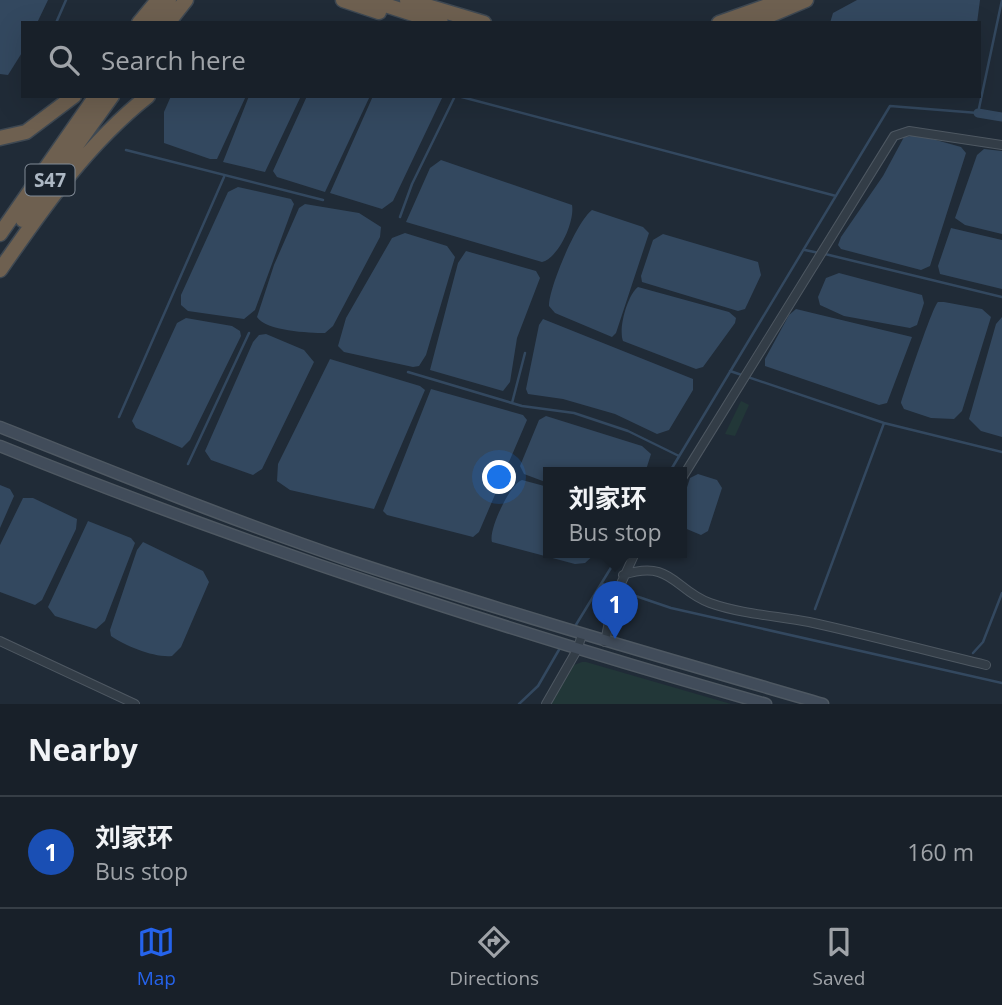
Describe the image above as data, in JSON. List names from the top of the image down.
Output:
{
  "streets": {
    "highway": ["S47"]
  },
  "page": {
    "search": "Search here",
    "popup": ["刘家环", "Bus stop"],
    "pins": "1",
    "heading": "Nearby",
    "list": [
      {
        "mark": "1",
        "name": "刘家环",
        "note": "Bus stop",
        "value": "160 m"
      }
    ],
    "nav": ["Map", "Directions", "Saved"]
  }
}
